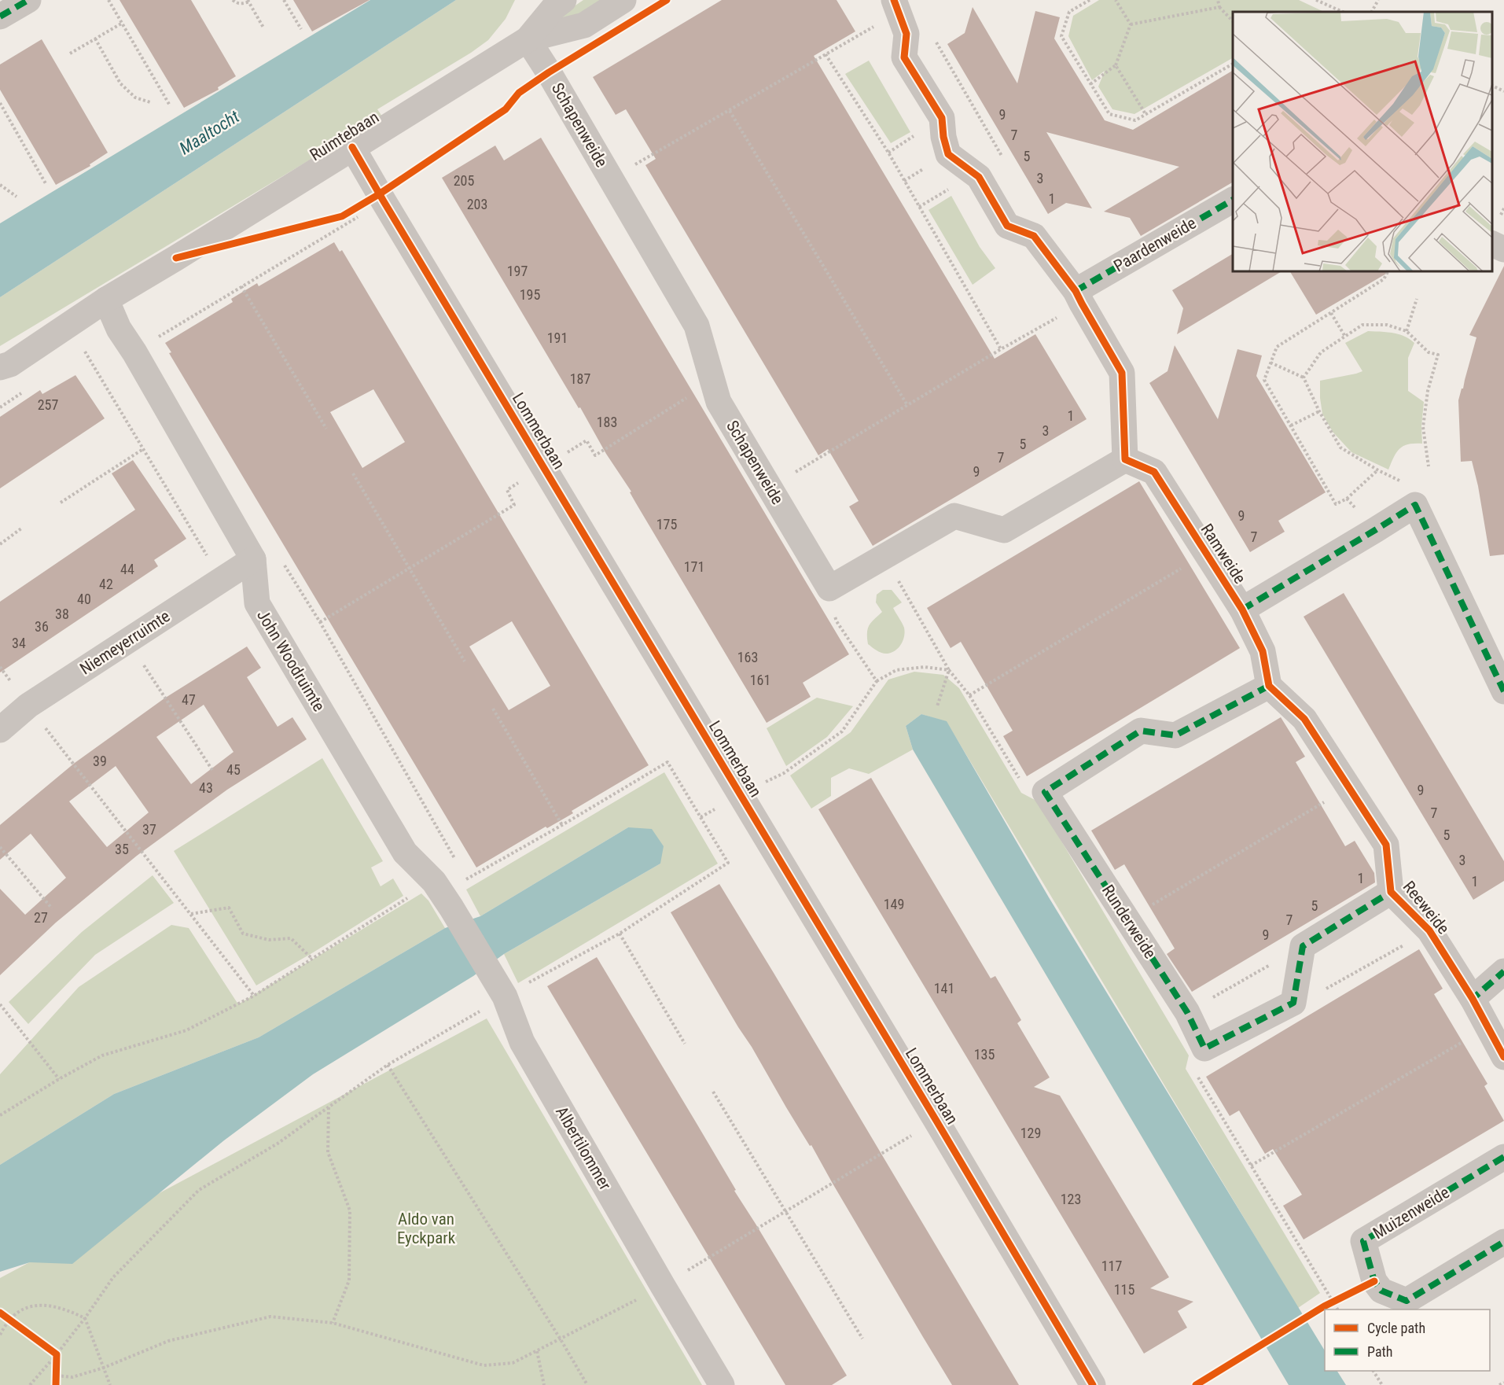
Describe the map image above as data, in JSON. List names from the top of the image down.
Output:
{
  "streets": {
    "street": [
      "Schapenweide",
      "Ruimtebaan",
      "Paardenweide",
      "Lommerbaan",
      "Ramweide",
      "Niemeyerruimte",
      "John Woodruimte",
      "Reeweide",
      "Runderweide",
      "Albertilommer",
      "Muizenweide"
    ]
  },
  "crossings": [
    ["Schapenweide", "Ruimtebaan"],
    ["Ruimtebaan", "Lommerbaan"],
    ["Ruimtebaan", "John Woodruimte"],
    ["Ramweide", "Reeweide"],
    ["Niemeyerruimte", "John Woodruimte"],
    ["John Woodruimte", "Albertilommer"]
  ],
  "water": ["Maaltocht"],
  "parks": ["Aldo van Eyckpark"],
  "house_numbers": [
    "9",
    "7",
    "5",
    "3",
    "205",
    "1",
    "203",
    "197",
    "195",
    "191",
    "187",
    "257",
    "1",
    "183",
    "3",
    "5",
    "7",
    "9",
    "9",
    "175",
    "7",
    "171",
    "44",
    "42",
    "40",
    "38",
    "36",
    "34",
    "163",
    "161",
    "47",
    "39",
    "45",
    "43",
    "9",
    "7",
    "37",
    "5",
    "35",
    "3",
    "1",
    "1",
    "149",
    "5",
    "27",
    "7",
    "9",
    "141",
    "135",
    "129",
    "123",
    "117",
    "115"
  ],
  "legend": ["Cycle path", "Path"]
}
